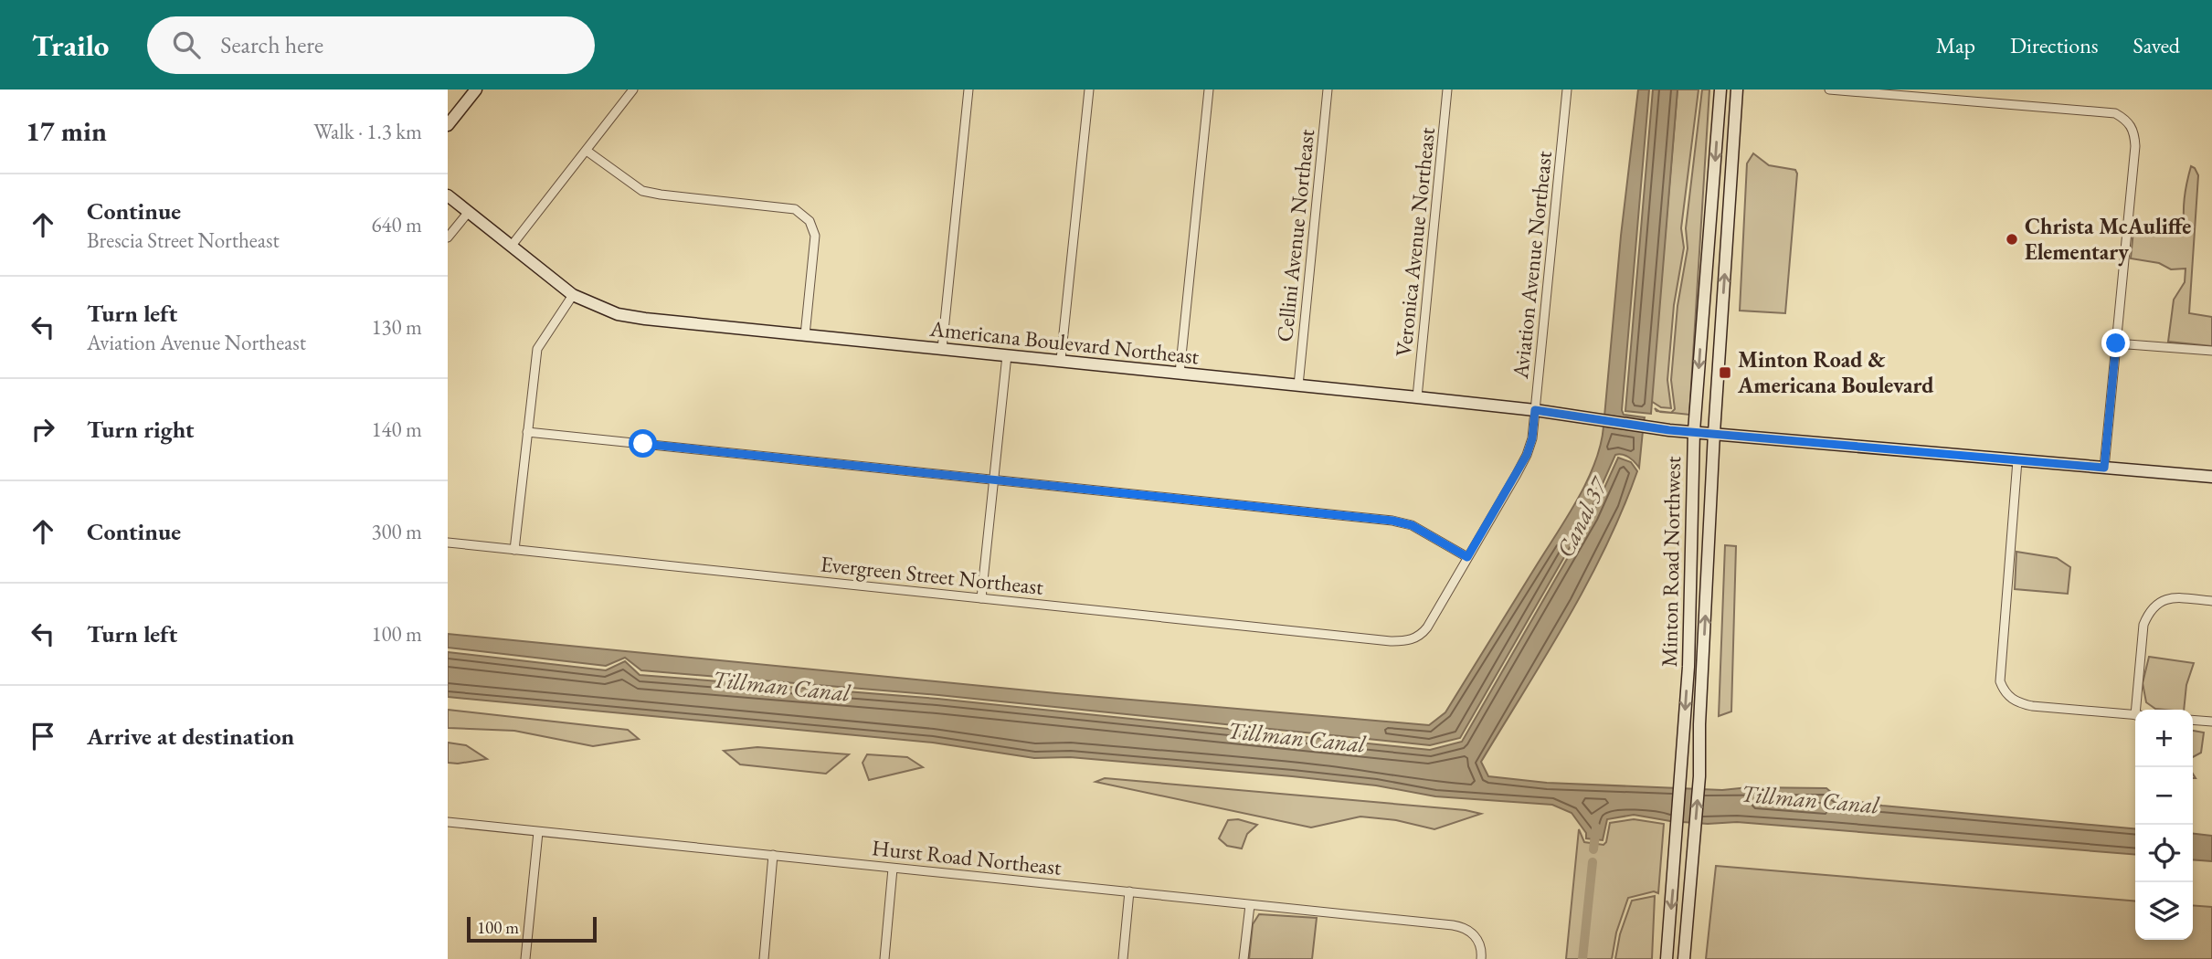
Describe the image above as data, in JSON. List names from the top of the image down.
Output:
{
  "streets": {
    "street": [
      "Cellini Avenue Northeast",
      "Veronica Avenue Northeast",
      "Aviation Avenue Northeast",
      "Americana Boulevard Northeast",
      "Minton Road Northwest",
      "Evergreen Street Northeast",
      "Hurst Road Northeast"
    ]
  },
  "crossings": [
    ["Cellini Avenue Northeast", "Americana Boulevard Northeast"],
    ["Veronica Avenue Northeast", "Americana Boulevard Northeast"],
    ["Aviation Avenue Northeast", "Americana Boulevard Northeast"],
    ["Aviation Avenue Northeast", "Evergreen Street Northeast"],
    ["Americana Boulevard Northeast", "Minton Road Northwest"]
  ],
  "water": ["Canal 37", "Tillman Canal"],
  "places": {
    "other": ["Christa McAuliffe Elementary"],
    "transit": ["Minton Road & Americana Boulevard"]
  },
  "scale_bar": "100 m",
  "page": {
    "header": "Trailo",
    "search": "Search here",
    "nav": ["Map", "Directions", "Saved"],
    "heading": ["17 min", "Walk · 1.3 km"],
    "list": [
      ["Continue", "Brescia Street Northeast", "640 m"],
      ["Turn left", "Aviation Avenue Northeast", "130 m"],
      ["Turn right", "140 m"],
      ["Continue", "300 m"],
      ["Turn left", "100 m"],
      "Arrive at destination"
    ],
    "map_buttons": ["+", "−"],
    "scale": "100 m"
  }
}
